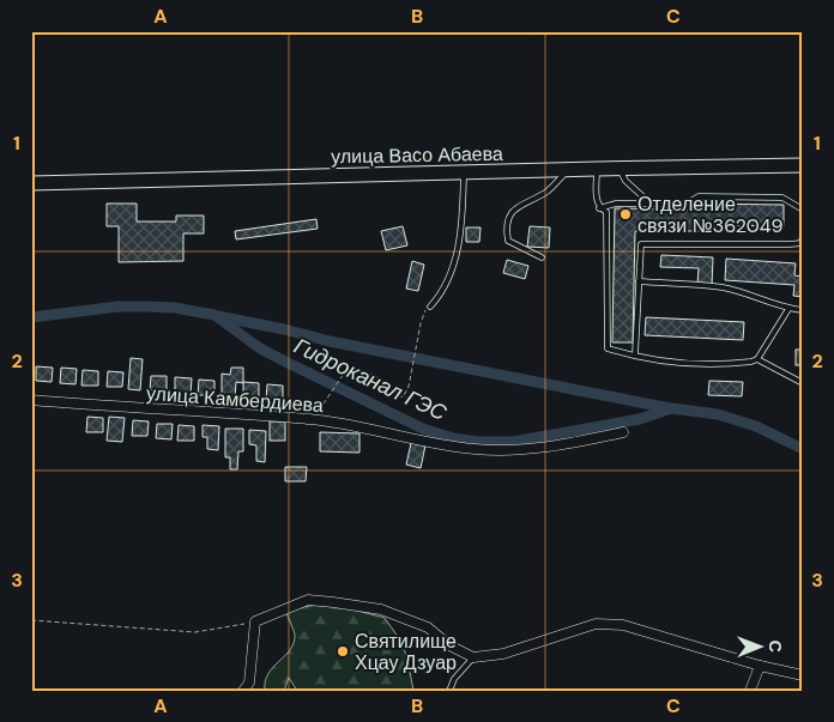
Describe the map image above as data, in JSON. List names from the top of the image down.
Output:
{
  "streets": {
    "street": ["улица Васо Абаева", "улица Камбердиева"]
  },
  "water": ["Гидроканал ГЭС"],
  "places": ["Отделение связи №362049", "Святилище Хцау Дзуар"],
  "north": "right",
  "grid": {
    "columns": ["A", "B", "C"],
    "rows": ["1", "2", "3"]
  }
}
